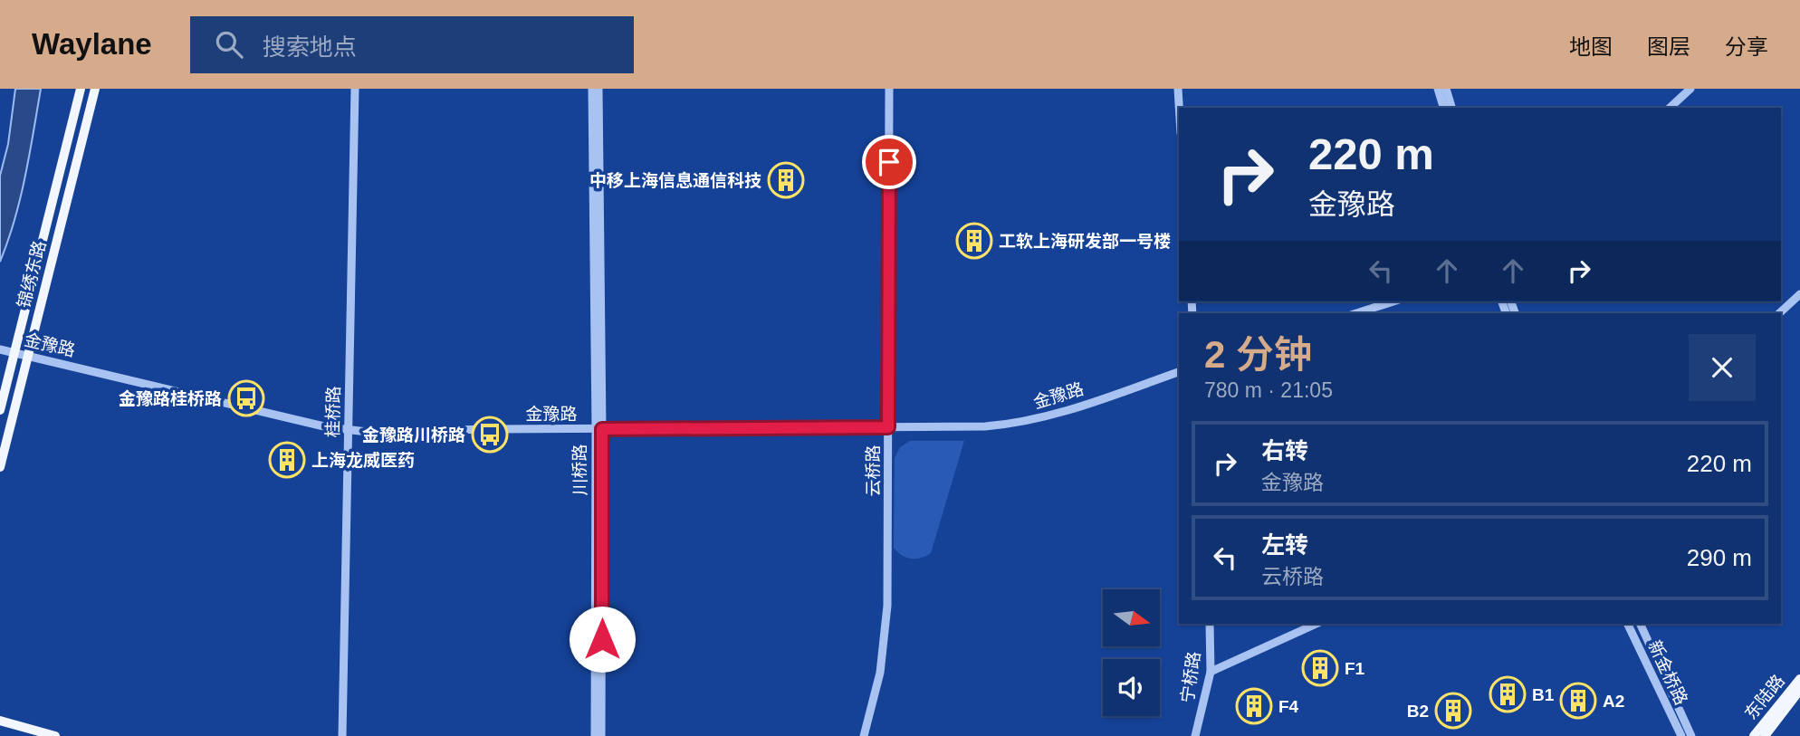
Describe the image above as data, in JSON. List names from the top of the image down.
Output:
{
  "streets": {
    "main road": ["锦绣东路", "东陆路"],
    "street": [
      "金豫路",
      "桂桥路",
      "川桥路",
      "云桥路",
      "新金桥路",
      "宁桥路"
    ]
  },
  "crossings": [
    ["锦绣东路", "金豫路"],
    ["金豫路", "桂桥路"],
    ["金豫路", "川桥路"],
    ["金豫路", "云桥路"]
  ],
  "places": {
    "building": [
      "中移上海信息通信科技",
      "工软上海研发部一号楼",
      "上海龙威医药",
      "F1",
      "B1",
      "A2",
      "F4",
      "B2"
    ],
    "bus stop": ["金豫路桂桥路", "金豫路川桥路"]
  },
  "north": "right",
  "page": {
    "header": "Waylane",
    "search": "搜索地点",
    "nav": ["地图", "图层", "分享"],
    "turn": ["220 m", "金豫路"],
    "heading": ["2 分钟", "780 m · 21:05"],
    "list": [
      {
        "name": "右转",
        "note": "金豫路",
        "value": "220 m"
      },
      {
        "name": "左转",
        "note": "云桥路",
        "value": "290 m"
      }
    ]
  }
}
